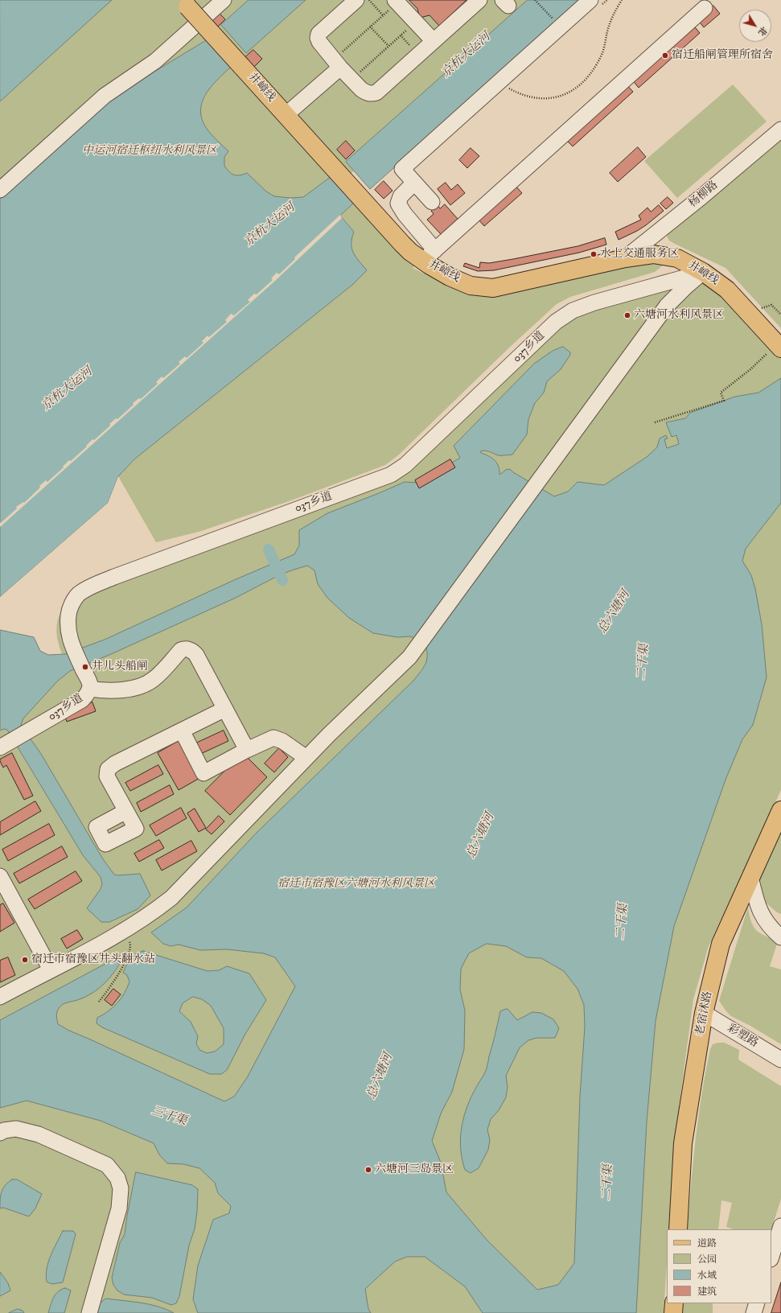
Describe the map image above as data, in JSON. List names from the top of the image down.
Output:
{
  "streets": {
    "main road": ["井嶂线", "老宿沭路"],
    "street": ["杨柳路", "037乡道", "彩塑路"]
  },
  "crossings": [
    ["井嶂线", "杨柳路"],
    ["井嶂线", "037乡道"],
    ["老宿沭路", "彩塑路"]
  ],
  "water": [
    "京杭大运河",
    "总六塘河",
    "二干渠",
    "三干渠"
  ],
  "parks": ["中运河宿迁枢纽水利风景区", "宿迁市宿豫区六塘河水利风景区"],
  "places": [
    "宿迁船闸管理所宿舍",
    "水上交通服务区",
    "六塘河水利风景区",
    "井儿头船闸",
    "宿迁市宿豫区井头翻水站",
    "六塘河三岛景区"
  ],
  "legend": [
    "道路",
    "公园",
    "水域",
    "建筑"
  ],
  "north": "bottom right"
}
